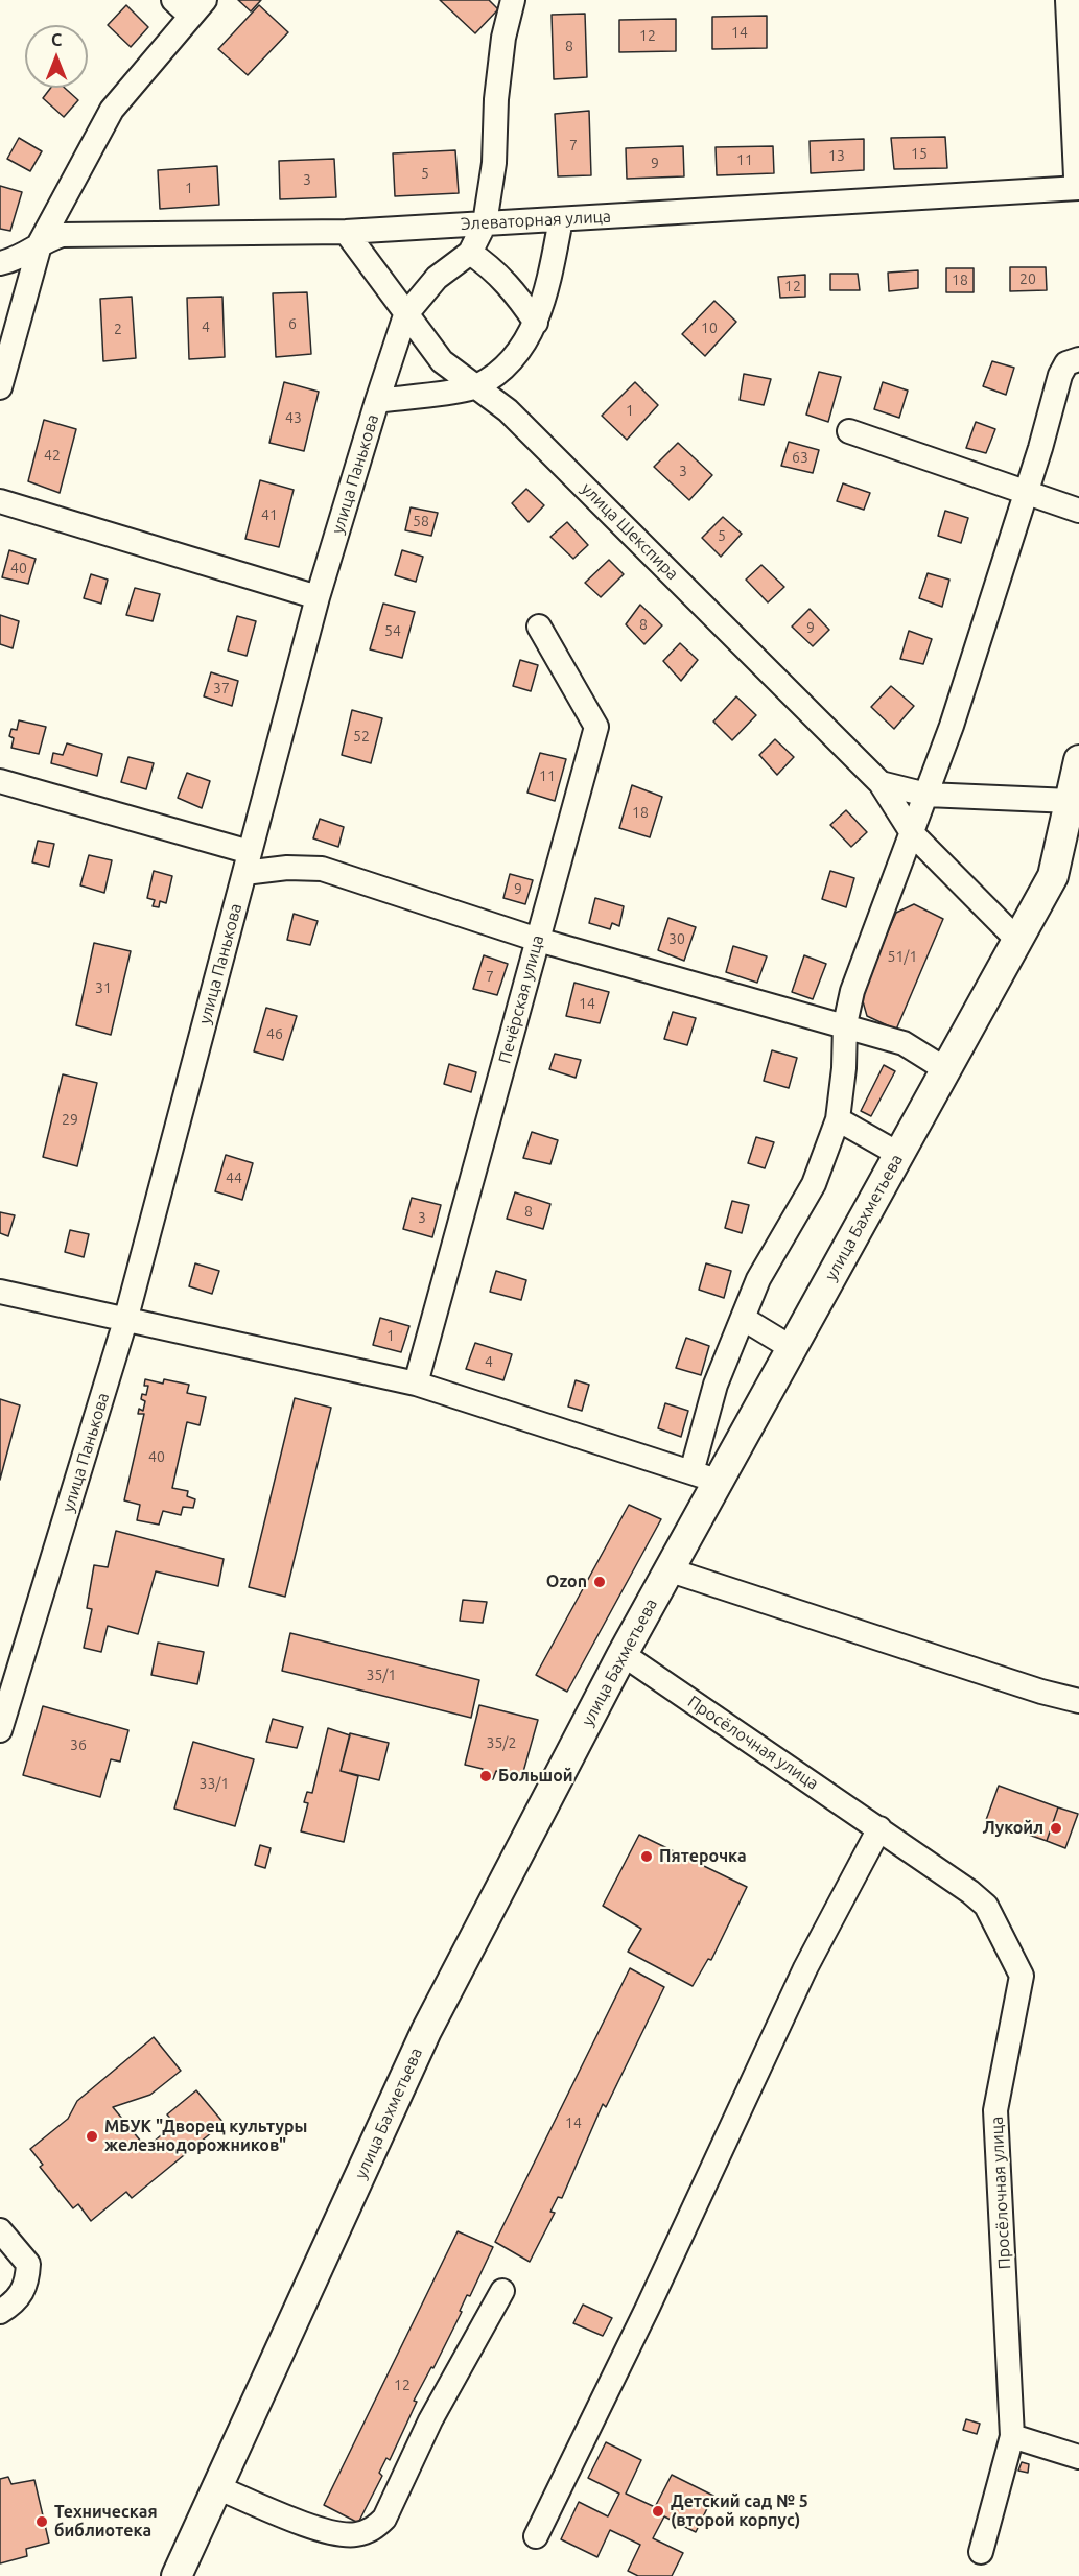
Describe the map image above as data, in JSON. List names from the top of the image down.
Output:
{
  "streets": {
    "main road": ["улица Бахметьева"],
    "street": [
      "Элеваторная улица",
      "улица Панькова",
      "улица Шекспира",
      "Печёрская улица",
      "Просёлочная улица"
    ]
  },
  "crossings": [
    ["Элеваторная улица", "улица Панькова"],
    ["Элеваторная улица", "улица Шекспира"],
    ["улица Панькова", "улица Шекспира"],
    ["улица Шекспира", "улица Бахметьева"],
    ["улица Бахметьева", "Просёлочная улица"]
  ],
  "places": [
    "Ozon",
    "Большой",
    "Лукойл",
    "Пятерочка",
    "МБУК \"Дворец культуры железнодорожников\"",
    "Детский сад № 5 (второй корпус)",
    "Техническая библиотека"
  ],
  "house_numbers": [
    "14",
    "12",
    "8",
    "7",
    "15",
    "13",
    "11",
    "9",
    "5",
    "3",
    "1",
    "20",
    "18",
    "12",
    "6",
    "4",
    "10",
    "2",
    "1",
    "43",
    "42",
    "63",
    "3",
    "41",
    "58",
    "5",
    "40",
    "8",
    "9",
    "54",
    "37",
    "52",
    "11",
    "18",
    "9",
    "30",
    "51/1",
    "7",
    "31",
    "14",
    "46",
    "29",
    "44",
    "8",
    "3",
    "1",
    "4",
    "40",
    "35/1",
    "35/2",
    "36",
    "33/1",
    "14",
    "12"
  ],
  "north": "top"
}
